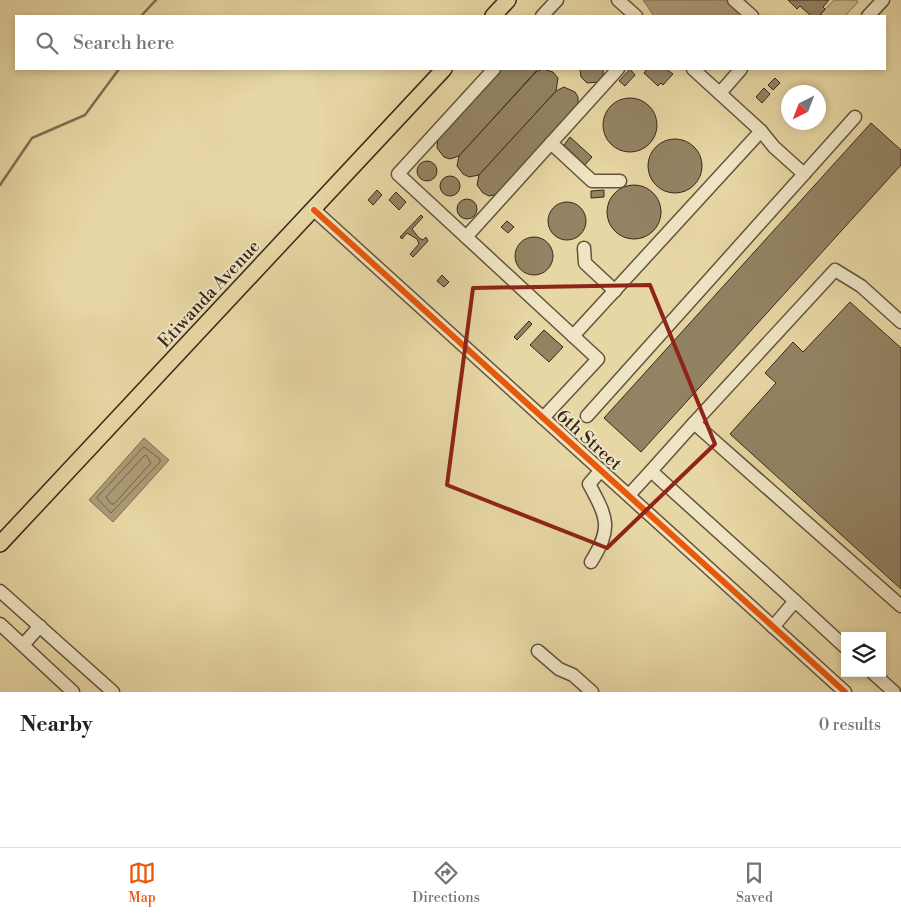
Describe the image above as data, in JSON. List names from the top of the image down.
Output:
{
  "streets": {
    "main road": ["Etiwanda Avenue"],
    "street": ["6th Street"]
  },
  "crossings": [
    ["Etiwanda Avenue", "6th Street"]
  ],
  "north": "bottom left",
  "page": {
    "search": "Search here",
    "heading": ["Nearby", "0 results"],
    "nav": ["Map", "Directions", "Saved"]
  }
}
